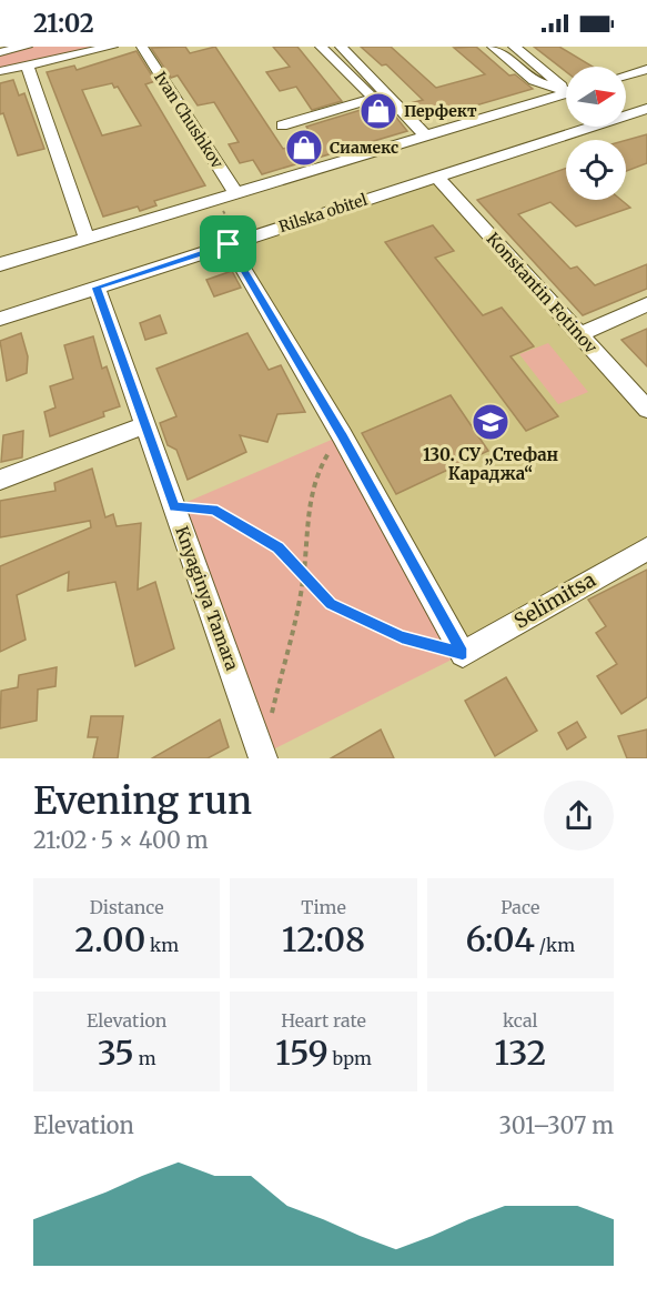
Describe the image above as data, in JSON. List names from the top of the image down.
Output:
{
  "streets": {
    "street": [
      "Ivan Chushkov",
      "Rilska obitel",
      "Konstantin Fotinov",
      "Knyaginya Tamara",
      "Selimitsa"
    ]
  },
  "crossings": [
    ["Rilska obitel", "Konstantin Fotinov"],
    ["Rilska obitel", "Knyaginya Tamara"]
  ],
  "places": {
    "shop": ["Перфект", "Сиамекс"],
    "school or university": ["130. СУ „Стефан Караджа“"]
  },
  "north": "right",
  "page": {
    "status": "21:02",
    "heading": ["Evening run", "21:02 · 5 × 400 m"],
    "stats": [
      ["Distance", "2.00 km"],
      ["Time", "12:08"],
      ["Pace", "6:04 /km"],
      ["Elevation", "35 m"],
      ["Heart rate", "159 bpm"],
      ["kcal", "132"]
    ],
    "chart": ["Elevation", "301–307 m"]
  }
}
